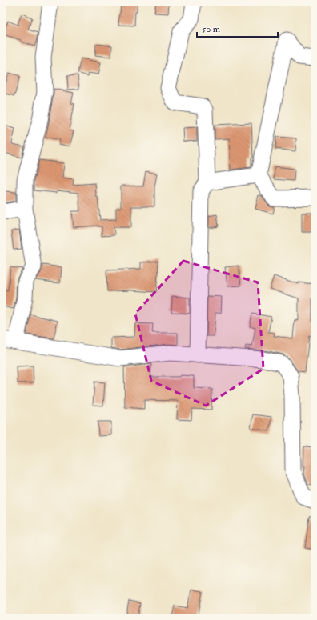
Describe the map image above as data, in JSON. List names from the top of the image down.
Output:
{
  "scale_bar": "50 m"
}
